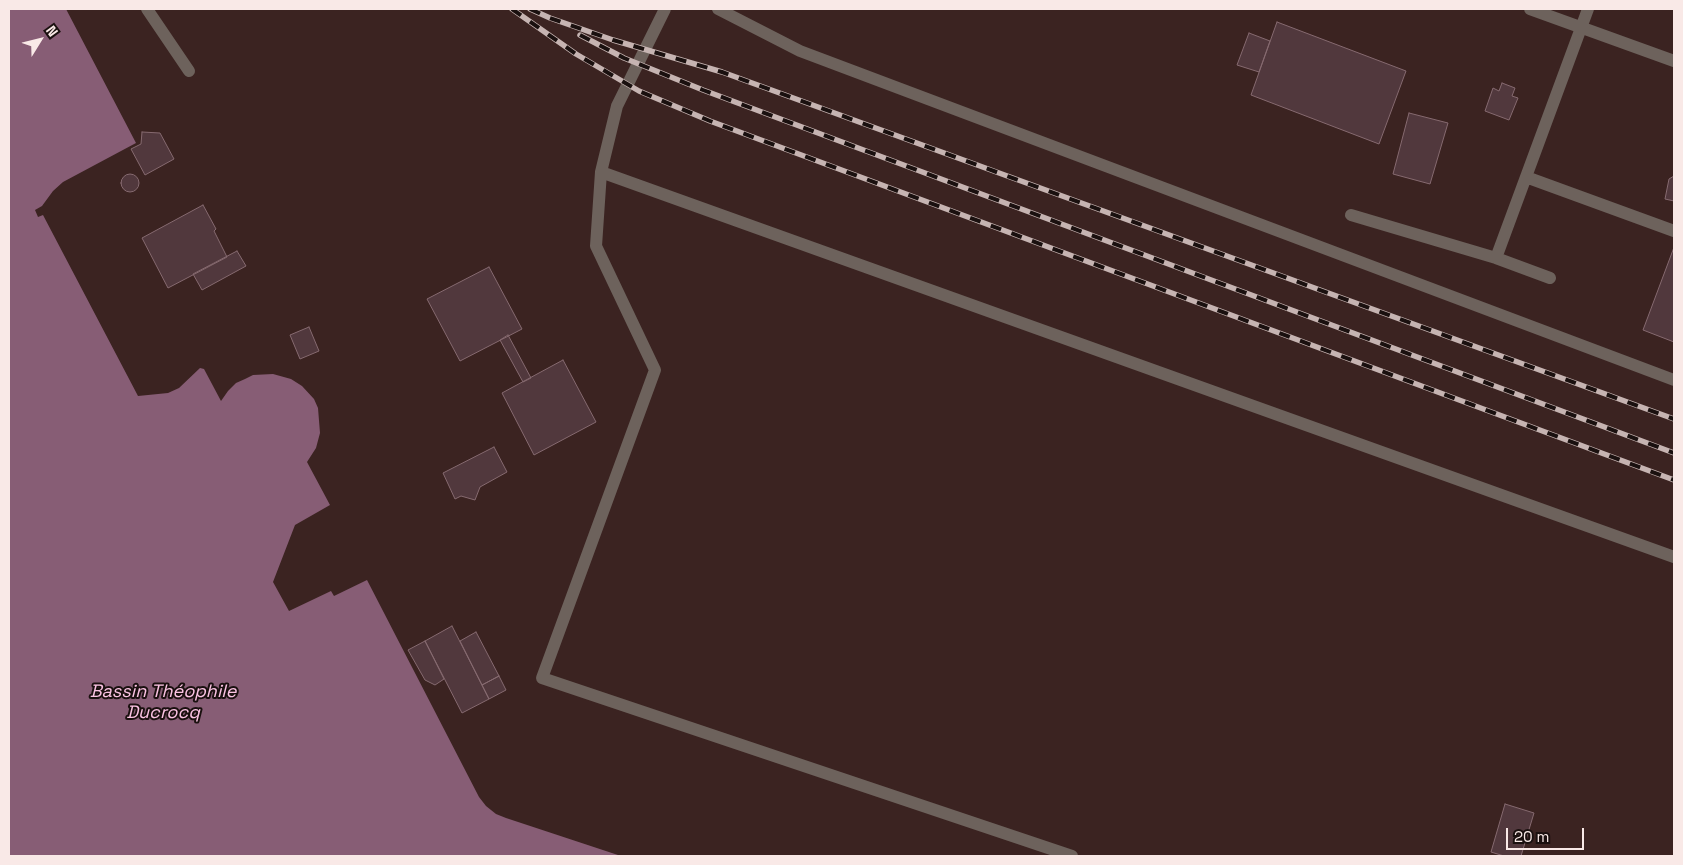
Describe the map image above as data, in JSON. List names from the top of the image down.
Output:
{
  "water": ["Bassin Théophile Ducrocq"],
  "scale_bar": "20 m",
  "north": "top right"
}
